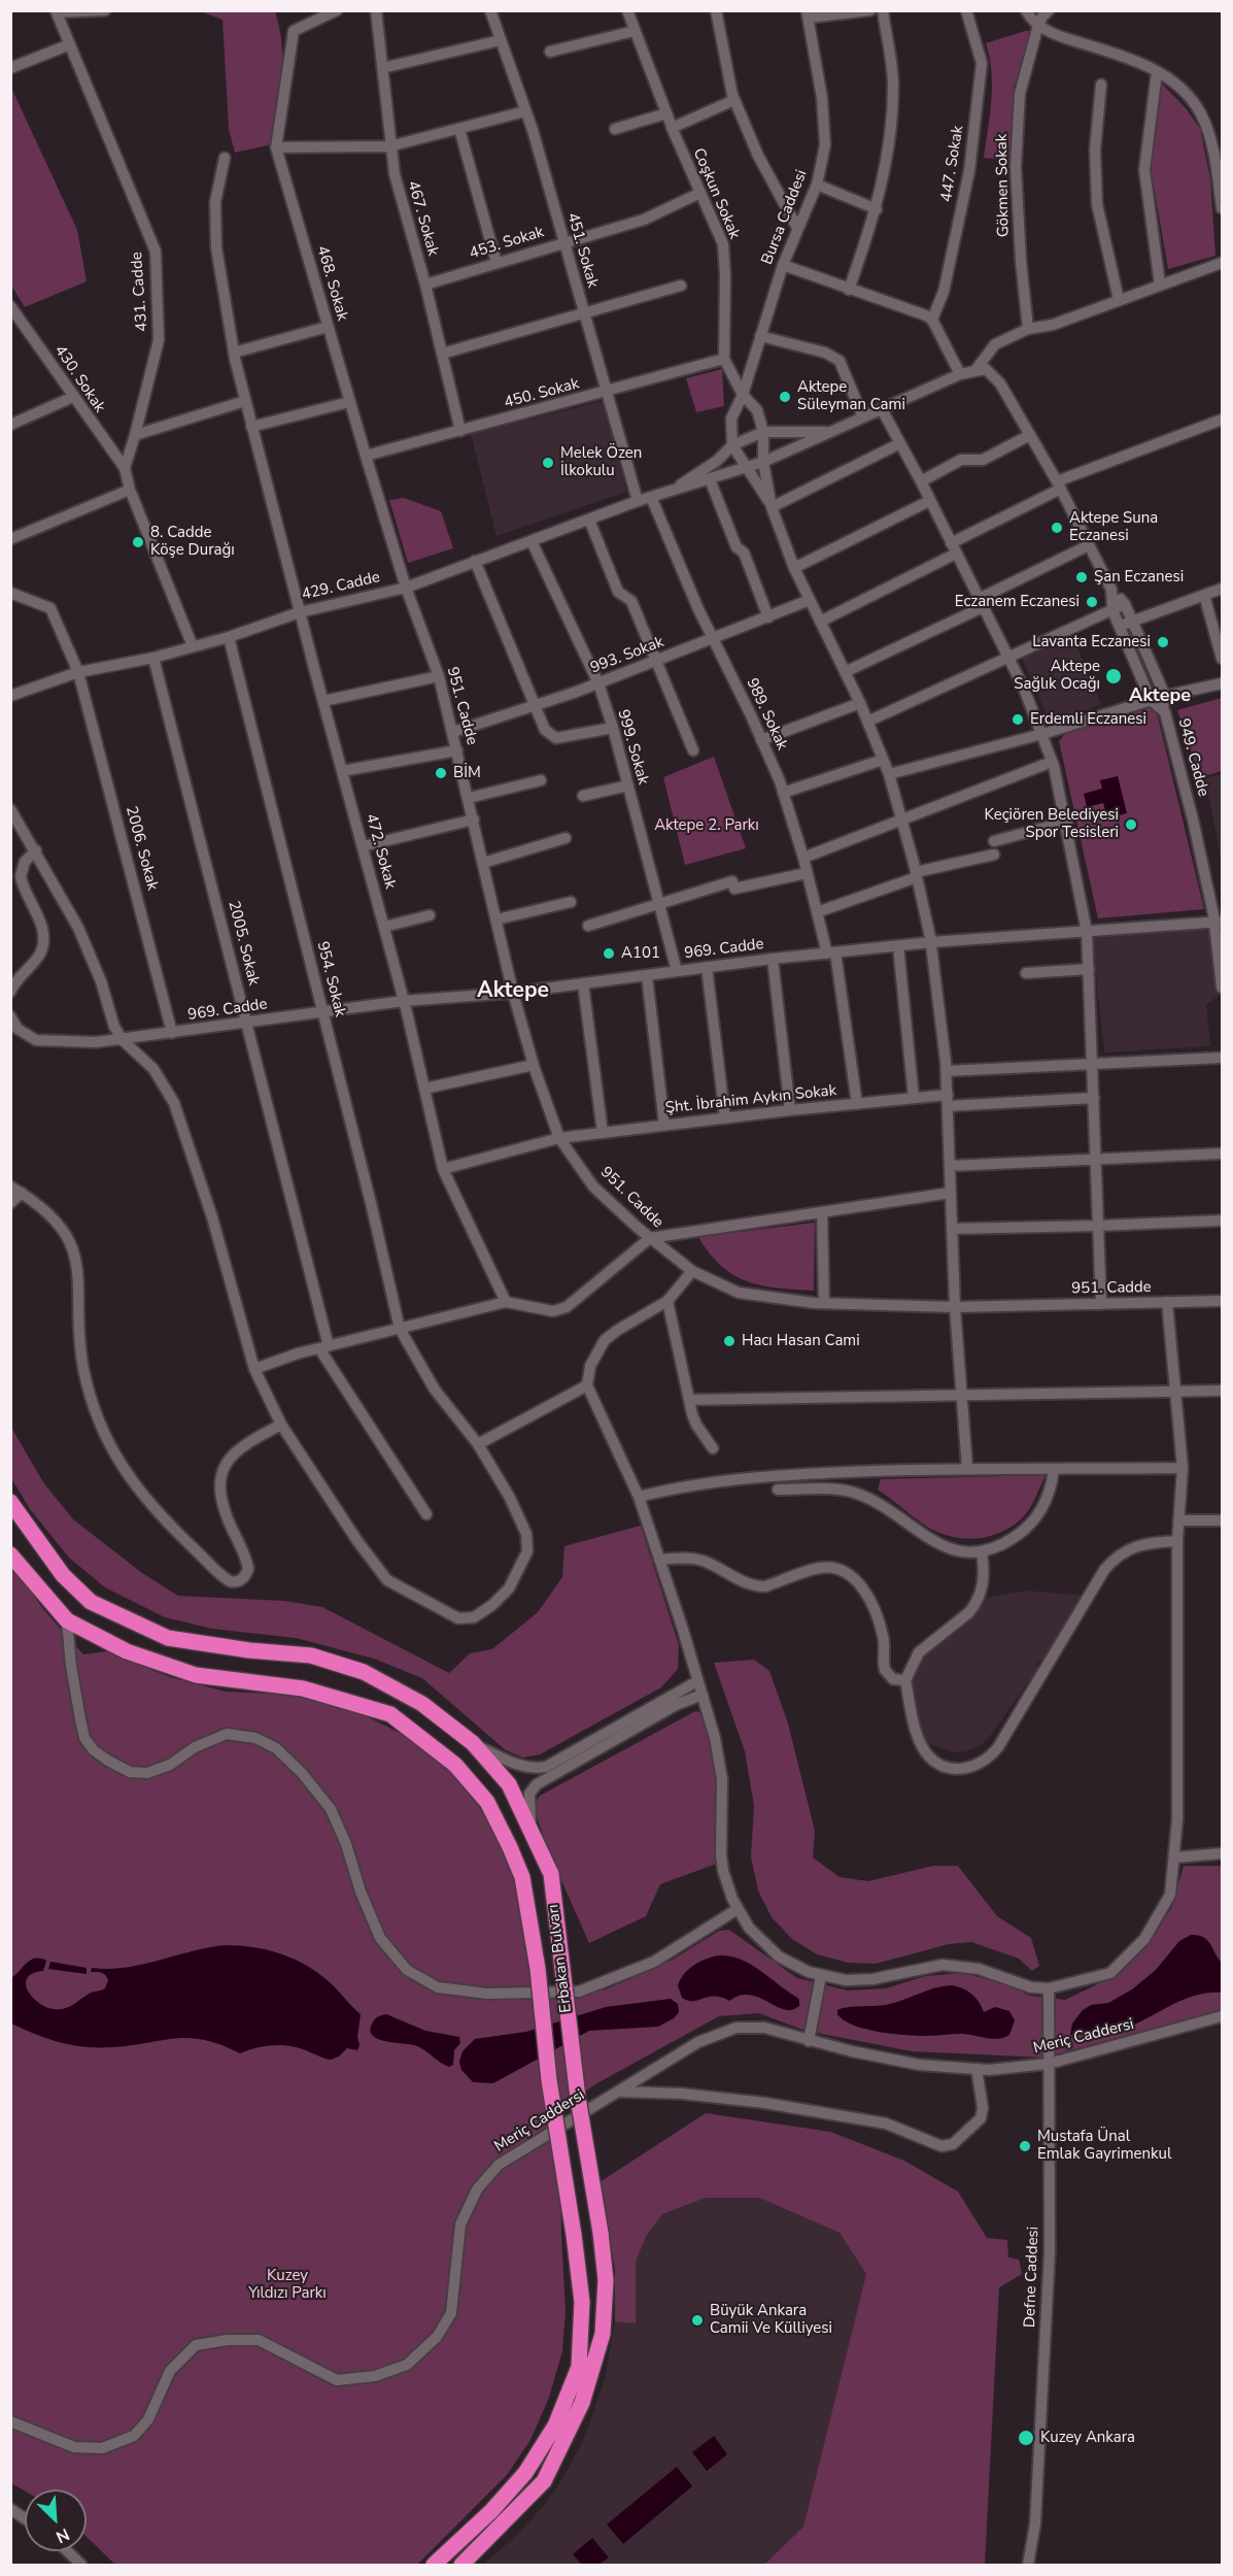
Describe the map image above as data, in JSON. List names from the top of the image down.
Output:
{
  "streets": {
    "highway": ["Erbakan Bulvarı"],
    "street": [
      "447. Sokak",
      "Gökmen Sokak",
      "Coşkun Sokak",
      "Bursa Caddesi",
      "467. Sokak",
      "453. Sokak",
      "451. Sokak",
      "468. Sokak",
      "431. Cadde",
      "430. Sokak",
      "450. Sokak",
      "429. Cadde",
      "993. Sokak",
      "951. Cadde",
      "989. Sokak",
      "999. Sokak",
      "949. Cadde",
      "2006. Sokak",
      "472. Sokak",
      "2005. Sokak",
      "969. Cadde",
      "954. Sokak",
      "Şht. İbrahim Aykın Sokak",
      "Meriç Caddersi",
      "Defne Caddesi"
    ]
  },
  "crossings": [
    ["Coşkun Sokak", "Bursa Caddesi"],
    ["Coşkun Sokak", "453. Sokak"],
    ["Coşkun Sokak", "450. Sokak"],
    ["467. Sokak", "453. Sokak"],
    ["467. Sokak", "450. Sokak"],
    ["453. Sokak", "451. Sokak"],
    ["451. Sokak", "450. Sokak"],
    ["451. Sokak", "429. Cadde"],
    ["468. Sokak", "450. Sokak"],
    ["468. Sokak", "429. Cadde"],
    ["468. Sokak", "951. Cadde"],
    ["431. Cadde", "430. Sokak"],
    ["429. Cadde", "951. Cadde"],
    ["429. Cadde", "989. Sokak"],
    ["429. Cadde", "999. Sokak"],
    ["429. Cadde", "2006. Sokak"],
    ["429. Cadde", "472. Sokak"],
    ["429. Cadde", "2005. Sokak"],
    ["429. Cadde", "954. Sokak"],
    ["993. Sokak", "951. Cadde"],
    ["993. Sokak", "989. Sokak"],
    ["993. Sokak", "999. Sokak"],
    ["951. Cadde", "969. Cadde"],
    ["951. Cadde", "Şht. İbrahim Aykın Sokak"],
    ["989. Sokak", "969. Cadde"],
    ["989. Sokak", "Şht. İbrahim Aykın Sokak"],
    ["999. Sokak", "969. Cadde"],
    ["949. Cadde", "969. Cadde"],
    ["2006. Sokak", "969. Cadde"],
    ["472. Sokak", "969. Cadde"],
    ["472. Sokak", "Şht. İbrahim Aykın Sokak"],
    ["2005. Sokak", "969. Cadde"],
    ["969. Cadde", "954. Sokak"],
    ["Meriç Caddersi", "Defne Caddesi"]
  ],
  "districts": ["Aktepe", "Aktepe"],
  "parks": ["Aktepe 2. Parkı", "Kuzey Yıldızı Parkı"],
  "places": [
    "Aktepe Süleyman Cami",
    "Melek Özen İlkokulu",
    "Aktepe Suna Eczanesi",
    "8. Cadde Köşe Durağı",
    "Şan Eczanesi",
    "Eczanem Eczanesi",
    "Lavanta Eczanesi",
    "Aktepe Sağlık Ocağı",
    "Erdemli Eczanesi",
    "BİM",
    "Keçiören Belediyesi Spor Tesisleri",
    "A101",
    "Hacı Hasan Cami",
    "Mustafa Ünal Emlak Gayrimenkul",
    "Büyük Ankara Camii Ve Külliyesi",
    "Kuzey Ankara"
  ],
  "north": "bottom right"
}
